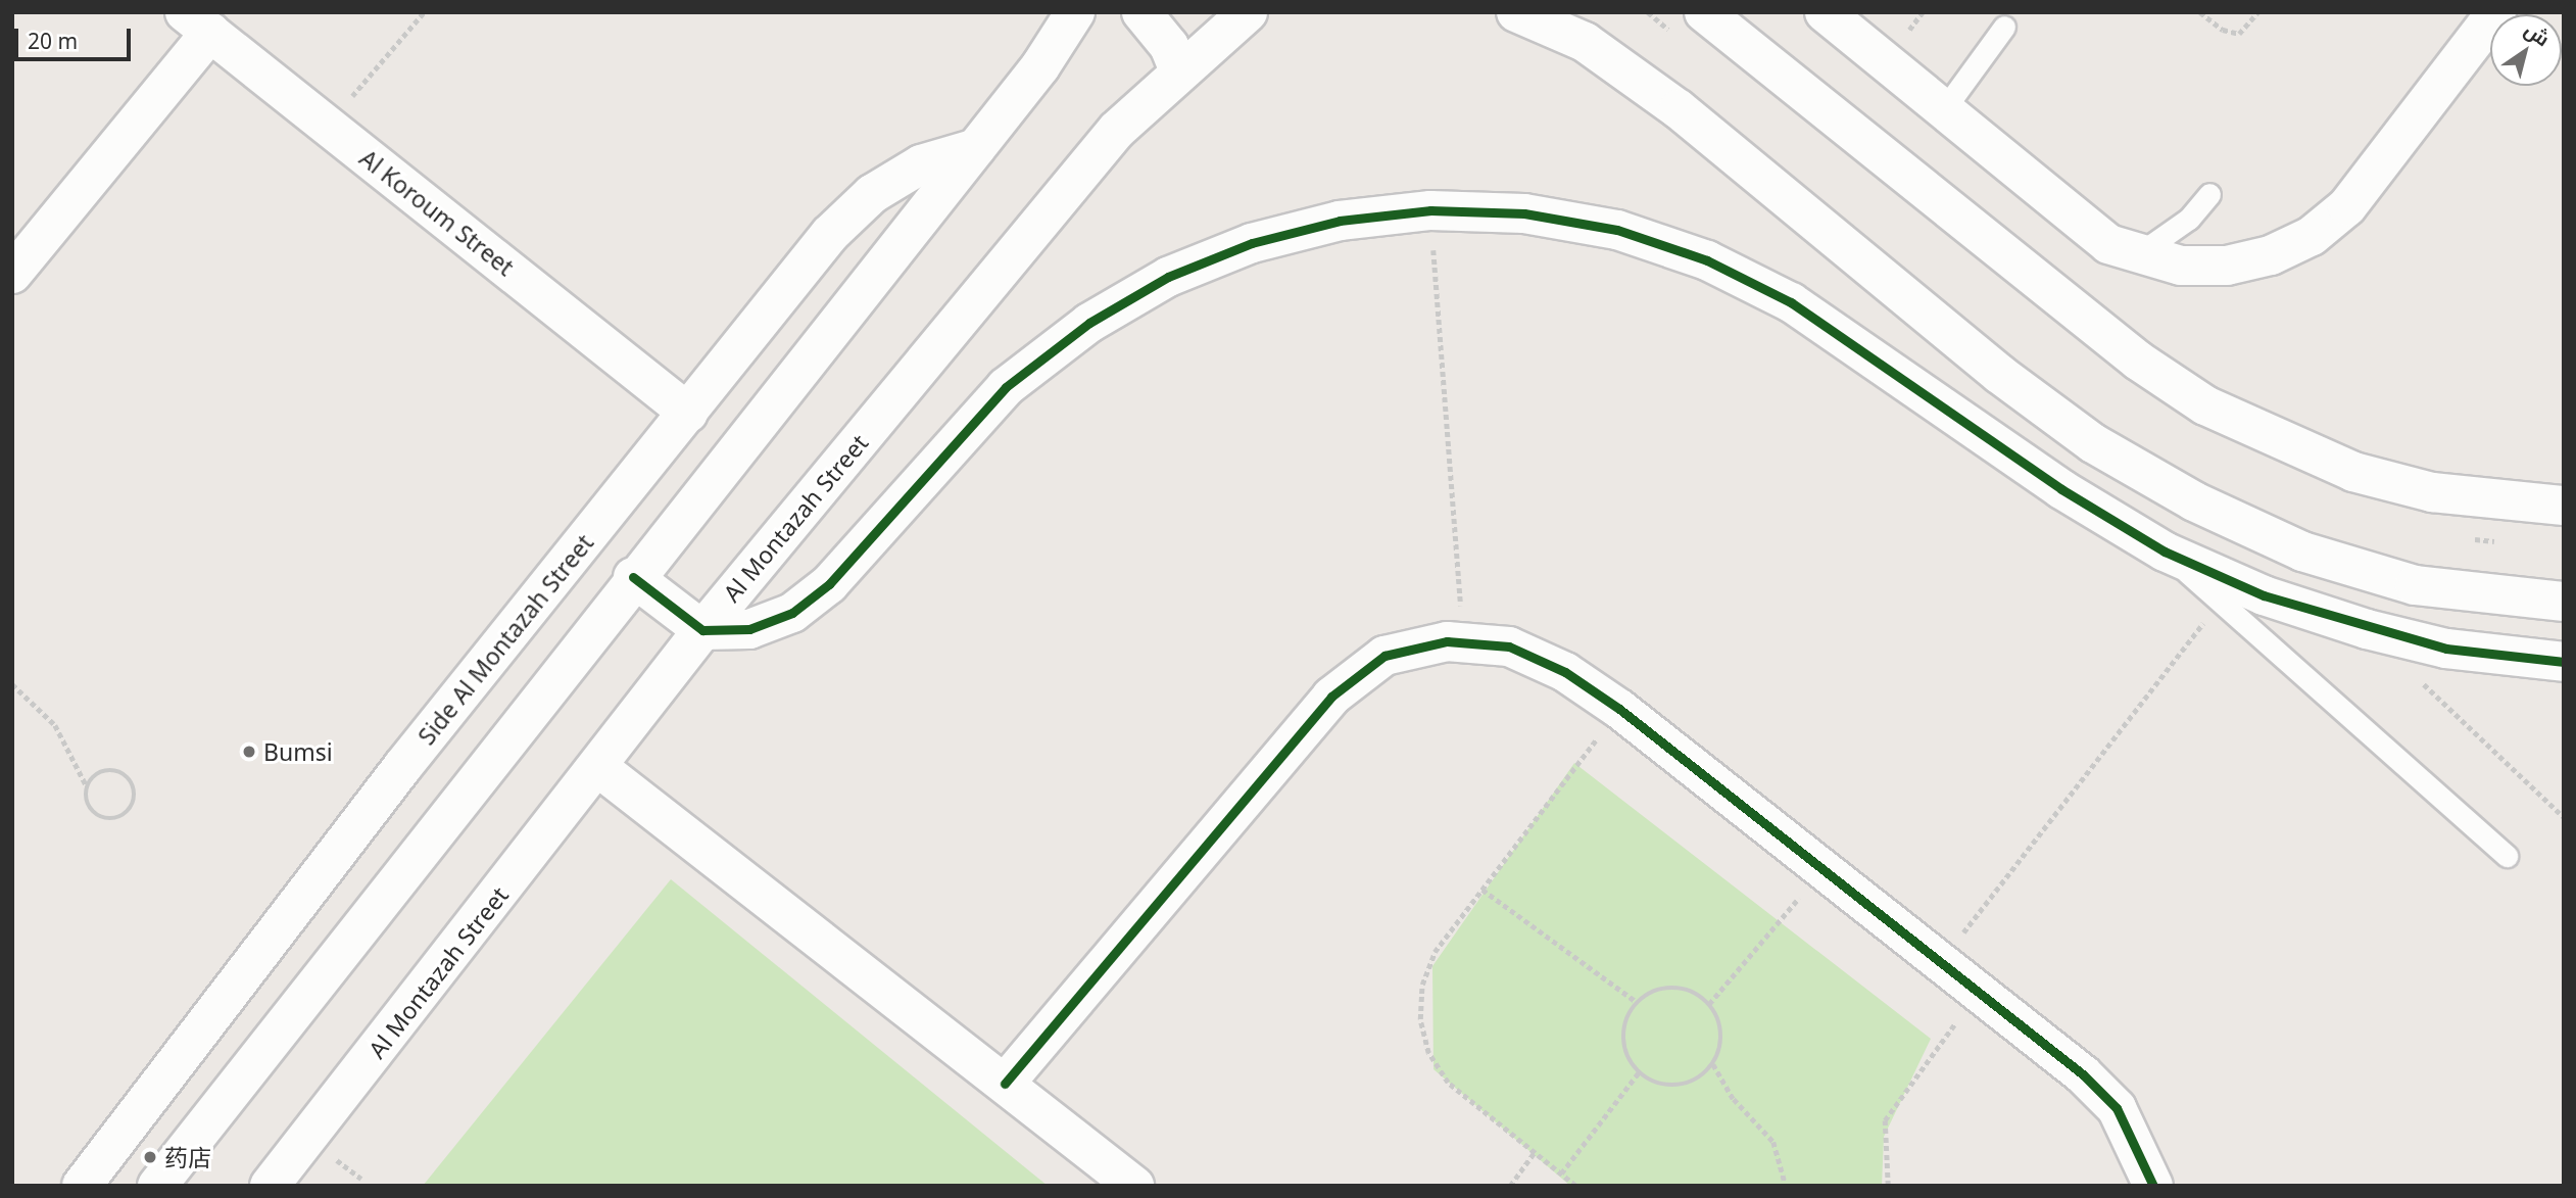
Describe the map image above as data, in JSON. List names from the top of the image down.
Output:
{
  "streets": {
    "street": ["Al Koroum Street", "Al Montazah Street", "Side Al Montazah Street"]
  },
  "crossings": [
    ["Al Koroum Street", "Side Al Montazah Street"]
  ],
  "places": ["Bumsi", "药店"],
  "scale_bar": "20 m",
  "north": "top right"
}
